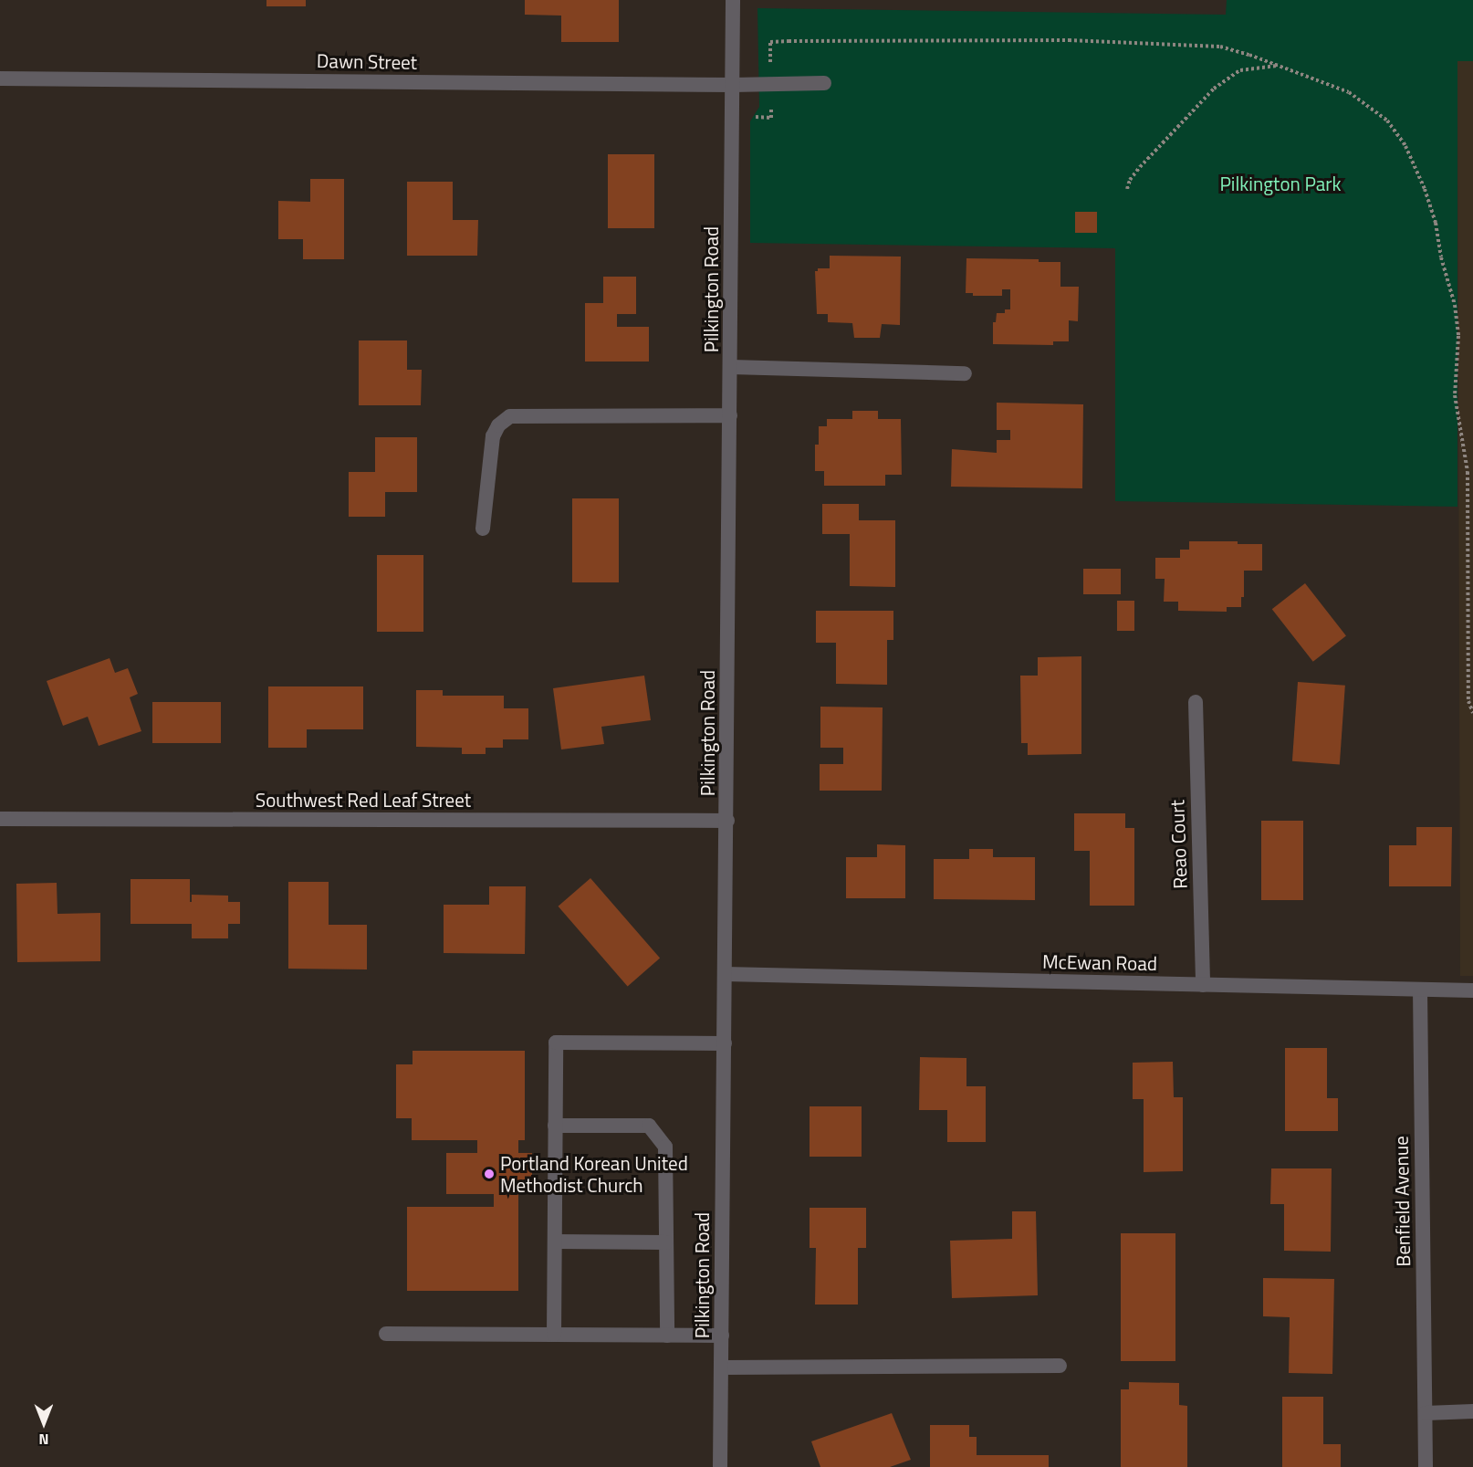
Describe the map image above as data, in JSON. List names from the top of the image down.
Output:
{
  "streets": {
    "street": [
      "Dawn Street",
      "Pilkington Road",
      "Southwest Red Leaf Street",
      "Reao Court",
      "McEwan Road",
      "Benfield Avenue"
    ]
  },
  "crossings": [
    ["Dawn Street", "Pilkington Road"],
    ["Pilkington Road", "Southwest Red Leaf Street"],
    ["Pilkington Road", "McEwan Road"],
    ["Reao Court", "McEwan Road"],
    ["McEwan Road", "Benfield Avenue"]
  ],
  "parks": ["Pilkington Park"],
  "places": ["Portland Korean United Methodist Church"],
  "north": "bottom"
}
